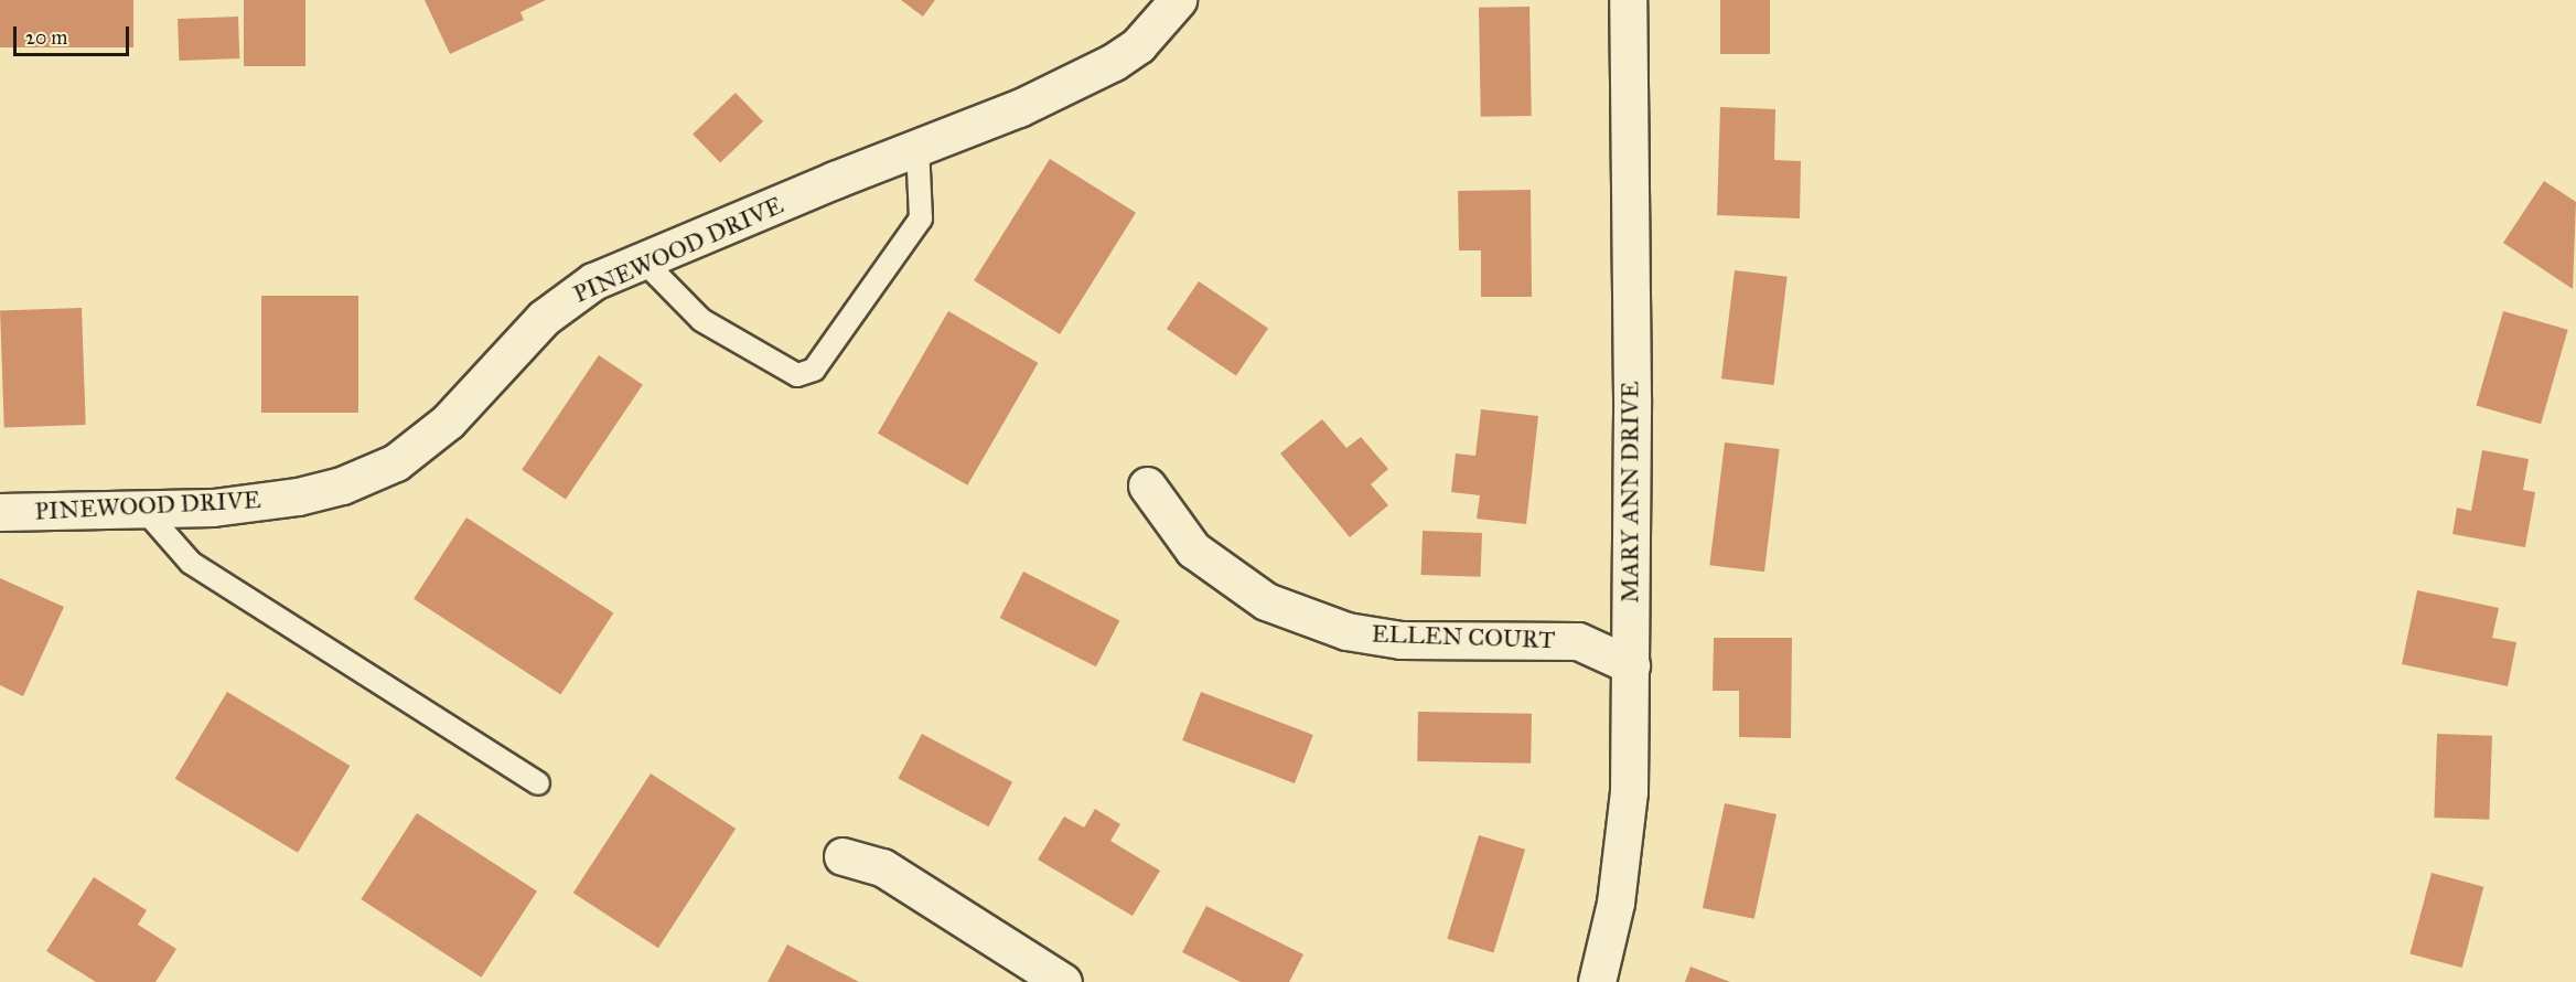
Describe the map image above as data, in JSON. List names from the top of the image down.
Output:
{
  "streets": {
    "street": ["PINEWOOD DRIVE", "MARY ANN DRIVE", "ELLEN COURT"]
  },
  "crossings": [
    ["MARY ANN DRIVE", "ELLEN COURT"]
  ],
  "scale_bar": "20 m"
}
